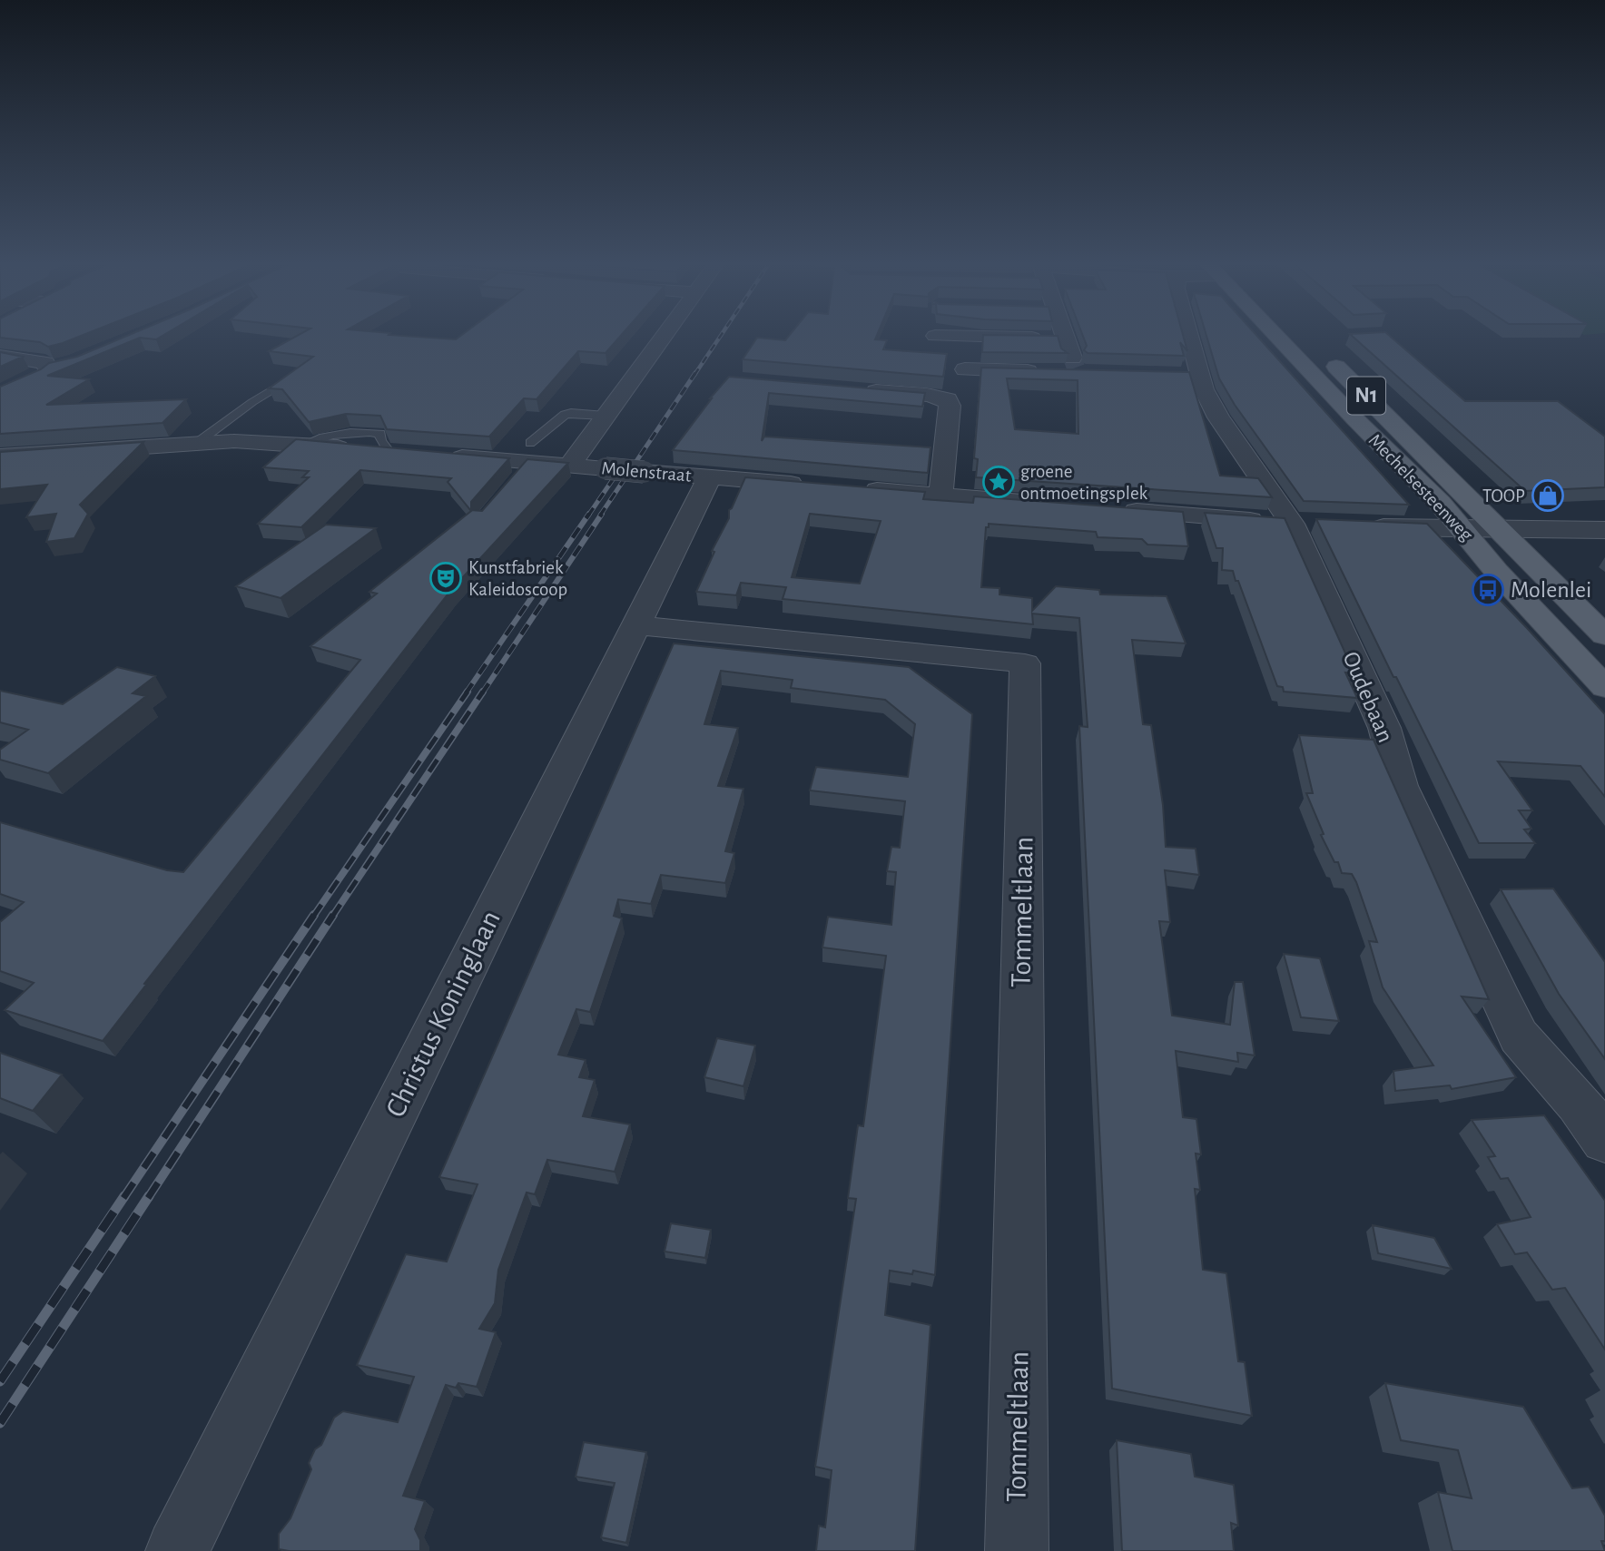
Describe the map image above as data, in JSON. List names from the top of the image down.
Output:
{
  "streets": {
    "main road": ["N1", "Mechelsesteenweg"],
    "street": [
      "Molenstraat",
      "Oudebaan",
      "Tommeltlaan",
      "Christus Koninglaan"
    ]
  },
  "crossings": [
    ["Molenstraat", "Christus Koninglaan"],
    ["Tommeltlaan", "Christus Koninglaan"]
  ],
  "places": {
    "place": ["groene ontmoetingsplek"],
    "shop": ["TOOP"],
    "theatre": ["Kunstfabriek Kaleidoscoop"],
    "bus stop": ["Molenlei"]
  }
}
